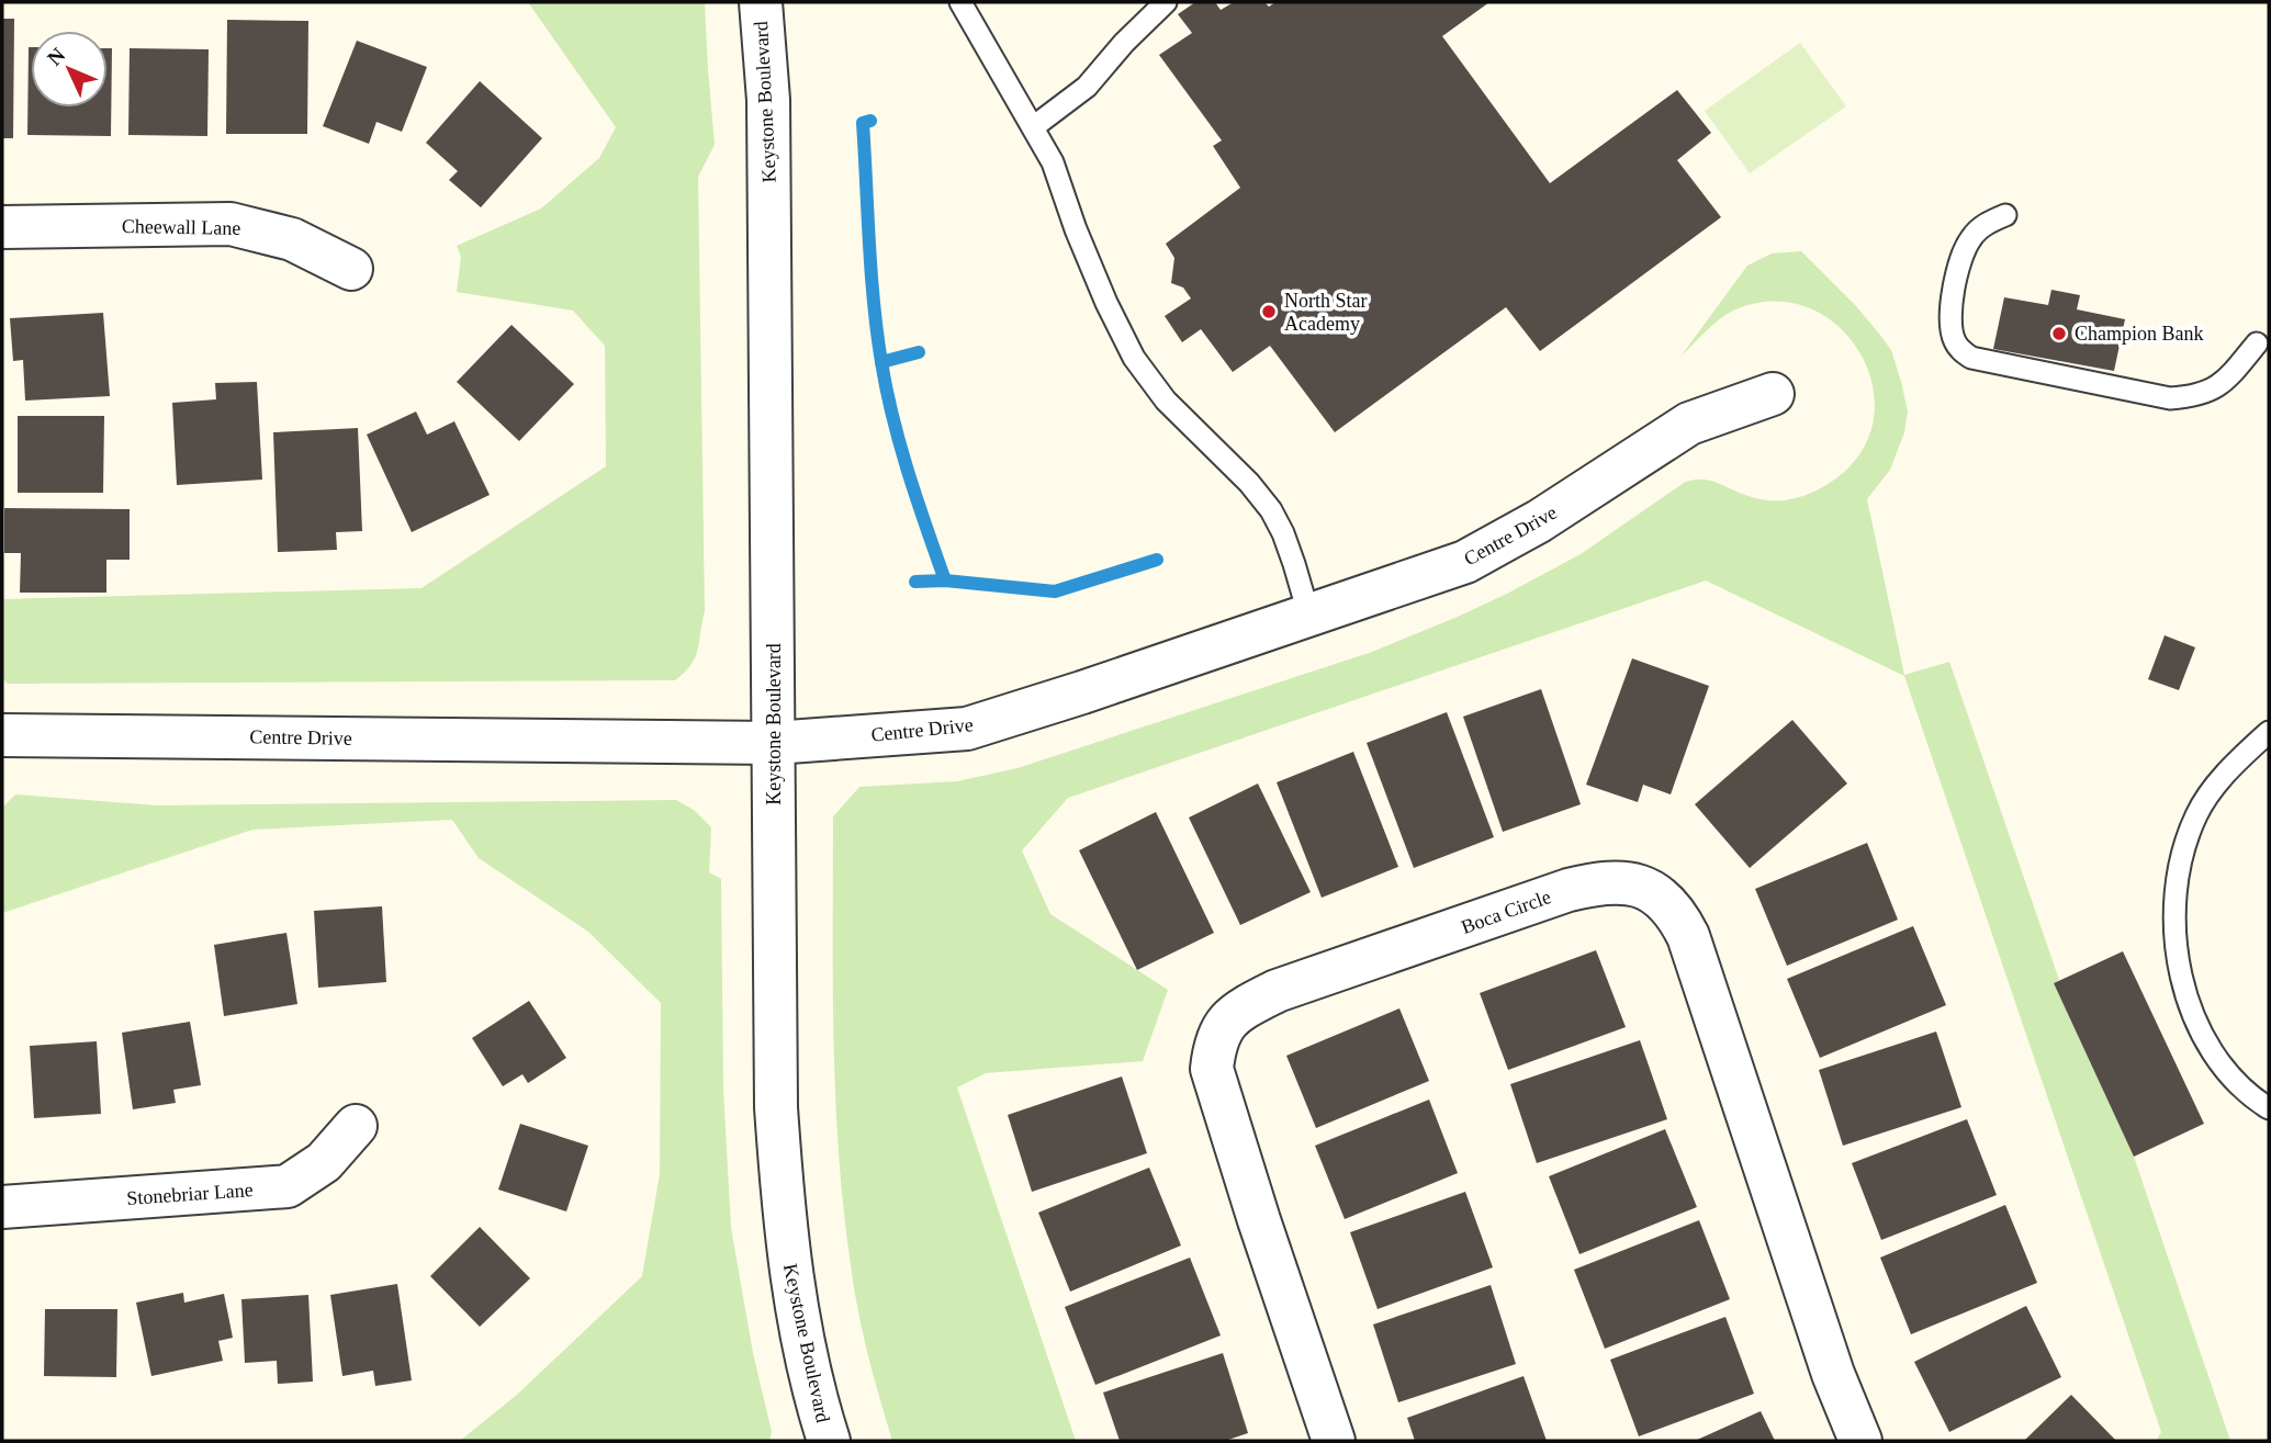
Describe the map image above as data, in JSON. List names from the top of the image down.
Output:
{
  "streets": {
    "street": [
      "Keystone Boulevard",
      "Cheewall Lane",
      "Centre Drive",
      "Boca Circle",
      "Stonebriar Lane"
    ]
  },
  "crossings": [
    ["Keystone Boulevard", "Centre Drive"]
  ],
  "places": ["North Star Academy", "Champion Bank"],
  "north": "top left"
}
